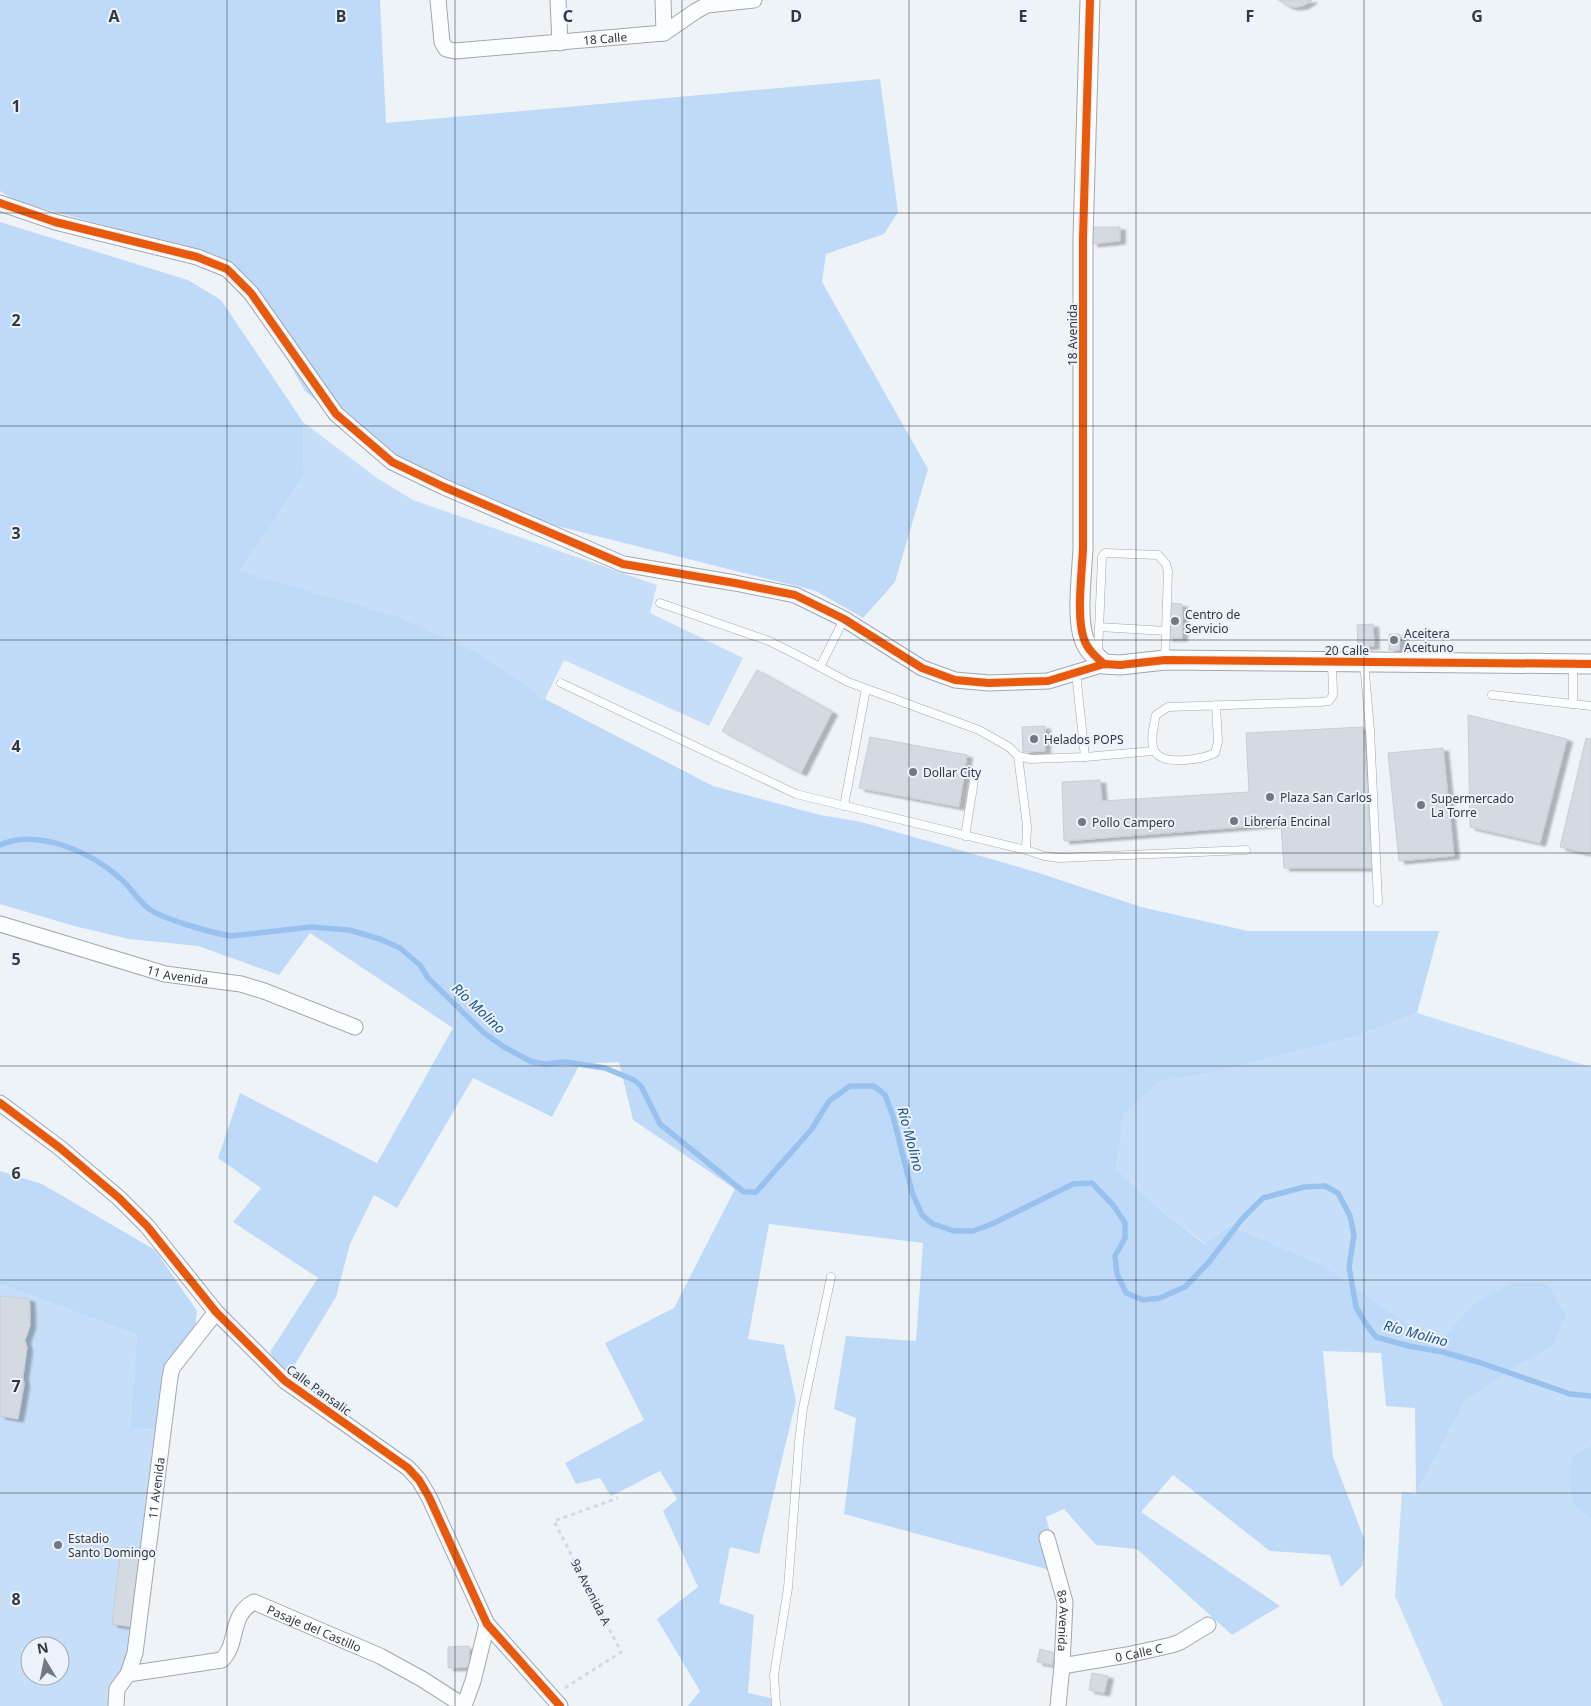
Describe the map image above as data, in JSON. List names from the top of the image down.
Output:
{
  "streets": {
    "street": [
      "18 Calle",
      "18 Avenida",
      "20 Calle",
      "11 Avenida",
      "Calle Pansalic",
      "8a Avenida",
      "Pasaje del Castillo",
      "0 Calle C"
    ],
    "path": ["9a Avenida A"]
  },
  "crossings": [
    ["18 Avenida", "20 Calle"],
    ["11 Avenida", "Calle Pansalic"],
    ["11 Avenida", "Pasaje del Castillo"],
    ["Calle Pansalic", "9a Avenida A"],
    ["8a Avenida", "0 Calle C"]
  ],
  "water": ["Río Molino"],
  "places": [
    "Centro de Servicio",
    "Aceitera Aceituno",
    "Helados POPS",
    "Dollar City",
    "Plaza San Carlos",
    "Supermercado La Torre",
    "Librería Encinal",
    "Pollo Campero",
    "Estadio Santo Domingo"
  ],
  "north": "top",
  "grid": {
    "columns": [
      "A",
      "B",
      "C",
      "D",
      "E",
      "F",
      "G"
    ],
    "rows": [
      "1",
      "2",
      "3",
      "4",
      "5",
      "6",
      "7",
      "8"
    ]
  }
}
